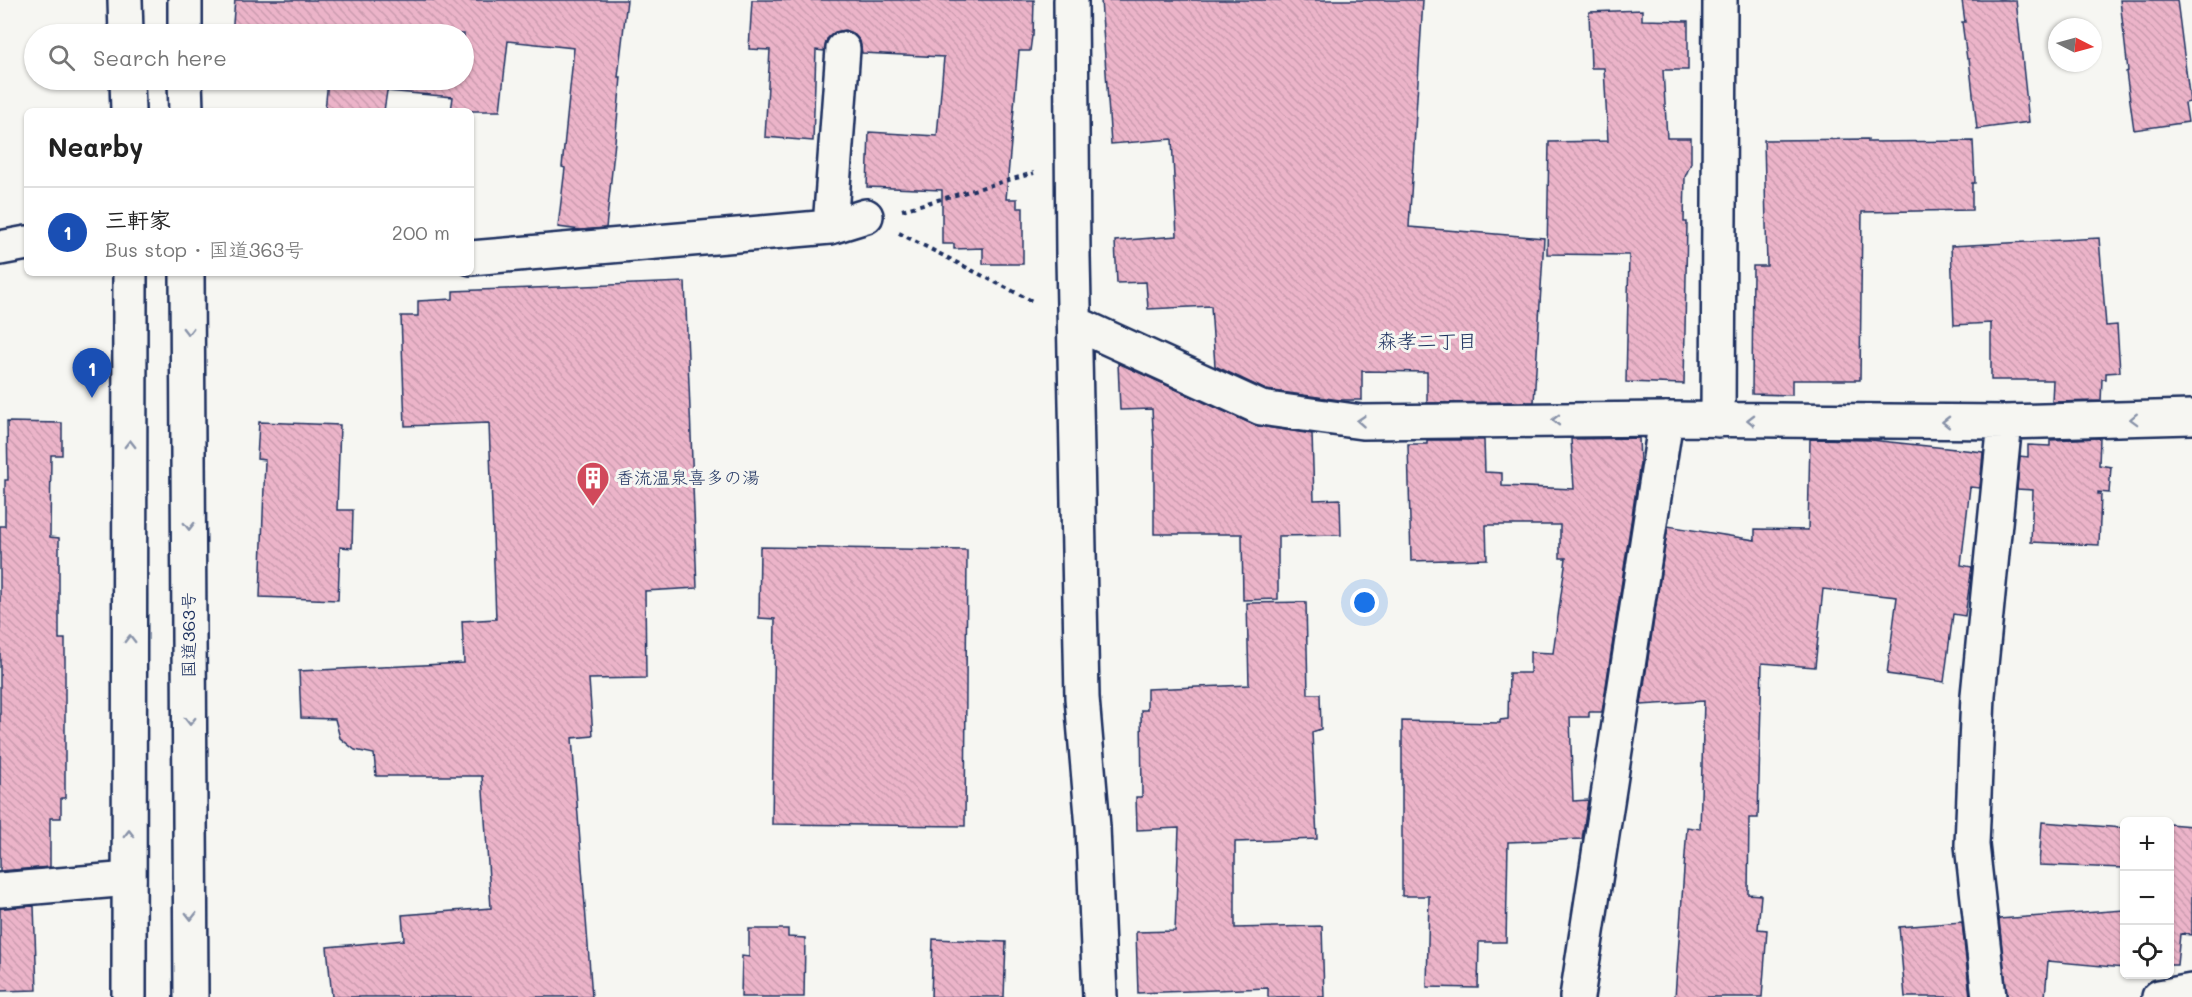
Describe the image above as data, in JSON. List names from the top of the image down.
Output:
{
  "streets": {
    "main road": ["国道363号"]
  },
  "districts": ["森孝二丁目"],
  "places": {
    "building": ["香流温泉喜多の湯"]
  },
  "north": "right",
  "page": {
    "search": "Search here",
    "heading": "Nearby",
    "list": [
      {
        "mark": "1",
        "name": "三軒家",
        "note": "Bus stop · 国道363号",
        "value": "200 m"
      }
    ],
    "pins": "1",
    "map_buttons": ["+", "−"]
  }
}
